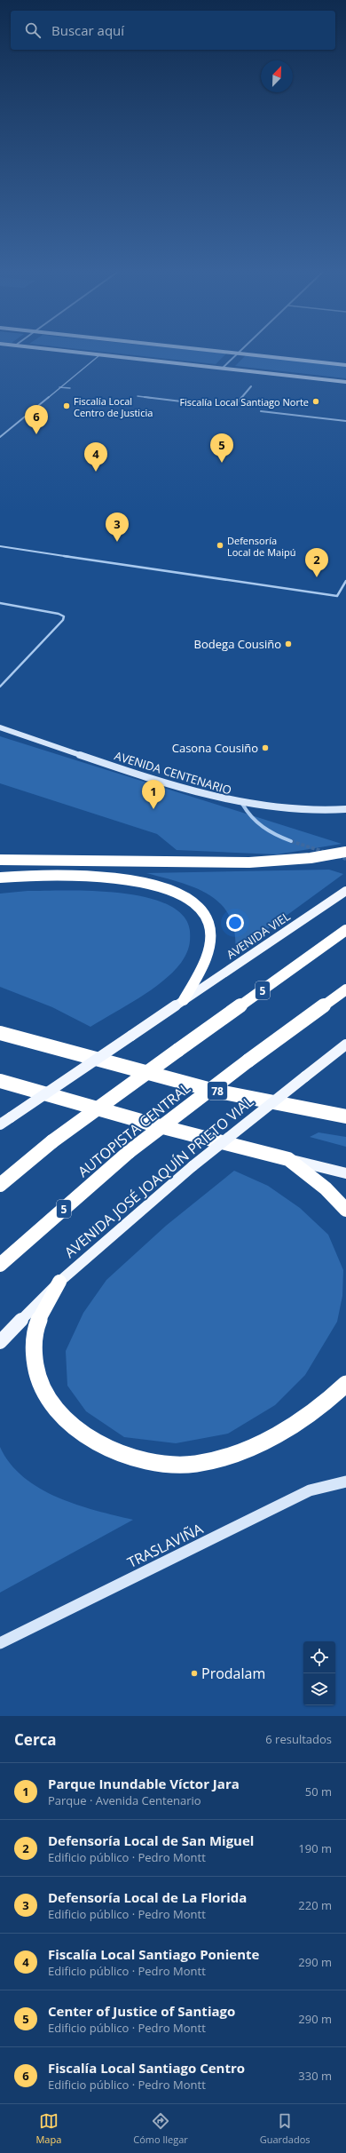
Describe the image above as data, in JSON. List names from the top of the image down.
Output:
{
  "streets": {
    "highway": ["5", "78", "AUTOPISTA CENTRAL"],
    "main road": ["AVENIDA VIEL", "AVENIDA JOSÉ JOAQUÍN PRIETO VIAL"],
    "street": ["AVENIDA CENTENARIO", "TRASLAVIÑA"]
  },
  "places": [
    "Fiscalía Local Santiago Norte",
    "Fiscalía Local Centro de Justicia",
    "Defensoría Local de Maipú",
    "Bodega Cousiño",
    "Casona Cousiño",
    "Prodalam"
  ],
  "north": "top right",
  "page": {
    "search": "Buscar aquí",
    "pins": [
      "6",
      "5",
      "4",
      "3",
      "2",
      "1"
    ],
    "heading": ["Cerca", "6 resultados"],
    "list": [
      {
        "mark": "1",
        "name": "Parque Inundable Víctor Jara",
        "note": "Parque · Avenida Centenario",
        "value": "50 m"
      },
      {
        "mark": "2",
        "name": "Defensoría Local de San Miguel",
        "note": "Edificio público · Pedro Montt",
        "value": "190 m"
      },
      {
        "mark": "3",
        "name": "Defensoría Local de La Florida",
        "note": "Edificio público · Pedro Montt",
        "value": "220 m"
      },
      {
        "mark": "4",
        "name": "Fiscalía Local Santiago Poniente",
        "note": "Edificio público · Pedro Montt",
        "value": "290 m"
      },
      {
        "mark": "5",
        "name": "Center of Justice of Santiago",
        "note": "Edificio público · Pedro Montt",
        "value": "290 m"
      },
      {
        "mark": "6",
        "name": "Fiscalía Local Santiago Centro",
        "note": "Edificio público · Pedro Montt",
        "value": "330 m"
      }
    ],
    "nav": ["Mapa", "Cómo llegar", "Guardados"]
  }
}
